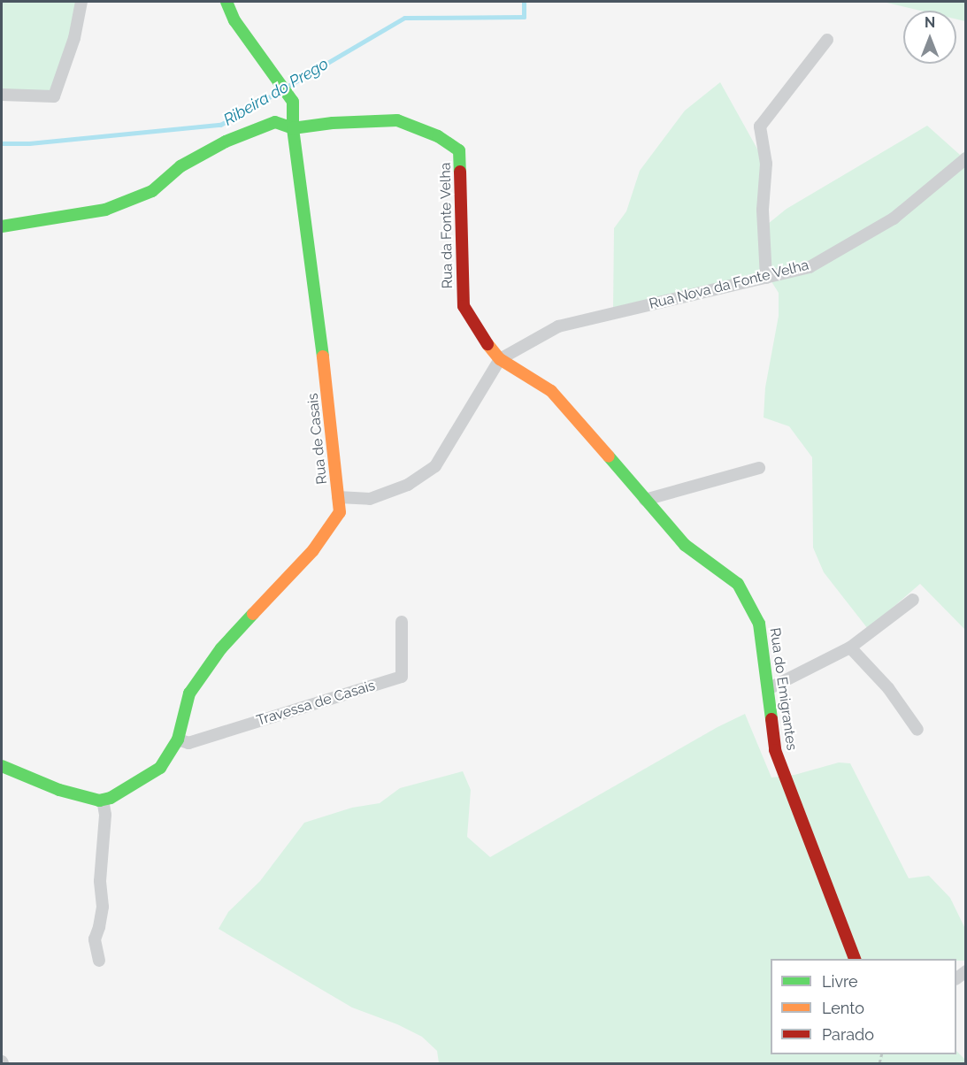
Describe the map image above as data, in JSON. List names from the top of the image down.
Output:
{
  "streets": {
    "street": [
      "Rua da Fonte Velha",
      "Rua Nova da Fonte Velha",
      "Rua de Casais",
      "Rua do Emigrantes",
      "Travessa de Casais"
    ]
  },
  "crossings": [
    ["Rua da Fonte Velha", "Rua Nova da Fonte Velha"],
    ["Rua da Fonte Velha", "Rua de Casais"],
    ["Rua da Fonte Velha", "Rua do Emigrantes"],
    ["Rua Nova da Fonte Velha", "Rua do Emigrantes"],
    ["Rua de Casais", "Travessa de Casais"]
  ],
  "water": ["Ribeira do Prego"],
  "legend": ["Livre", "Lento", "Parado"],
  "north": "top"
}
